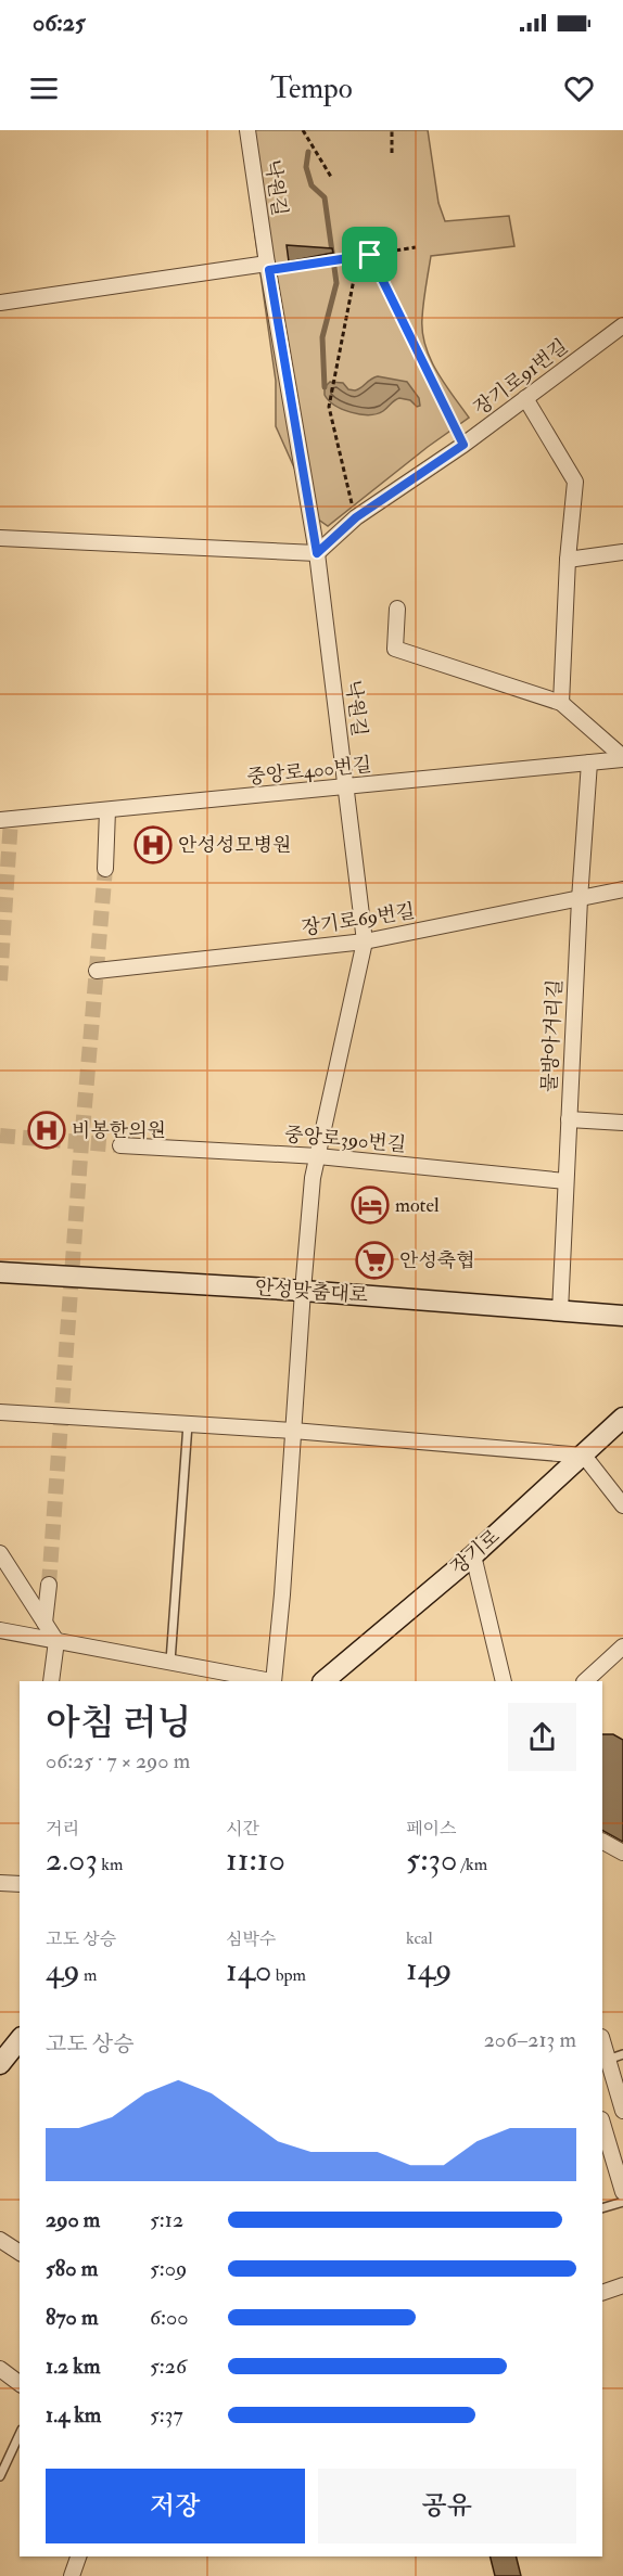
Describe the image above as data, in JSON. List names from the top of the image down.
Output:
{
  "streets": {
    "main road": ["안성맞춤대로", "장기로"],
    "street": [
      "낙원길",
      "장기로91번길",
      "중앙로400번길",
      "장기로69번길",
      "물방아거리길",
      "중앙로390번길"
    ]
  },
  "crossings": [
    ["낙원길", "장기로91번길"],
    ["낙원길", "중앙로400번길"],
    ["낙원길", "장기로69번길"],
    ["낙원길", "중앙로390번길"],
    ["낙원길", "안성맞춤대로"],
    ["중앙로400번길", "물방아거리길"],
    ["장기로69번길", "물방아거리길"],
    ["물방아거리길", "중앙로390번길"],
    ["물방아거리길", "안성맞춤대로"]
  ],
  "places": {
    "hospital": ["안성성모병원", "비봉한의원"],
    "hotel": ["motel"],
    "supermarket": ["안성축협"]
  },
  "page": {
    "status": "06:25",
    "header": "Tempo",
    "heading": ["아침 러닝", "06:25 · 7 × 290 m"],
    "stats": [
      ["거리", "2.03 km"],
      ["시간", "11:10"],
      ["페이스", "5:30 /km"],
      ["고도 상승", "49 m"],
      ["심박수", "140 bpm"],
      ["kcal", "149"]
    ],
    "chart": ["고도 상승", "206–213 m"],
    "list": [
      {
        "name": "290 m",
        "note": "5:12"
      },
      {
        "name": "580 m",
        "note": "5:09"
      },
      {
        "name": "870 m",
        "note": "6:00"
      },
      {
        "name": "1.2 km",
        "note": "5:26"
      },
      {
        "name": "1.4 km",
        "note": "5:37"
      }
    ],
    "buttons": ["저장", "공유"]
  }
}
